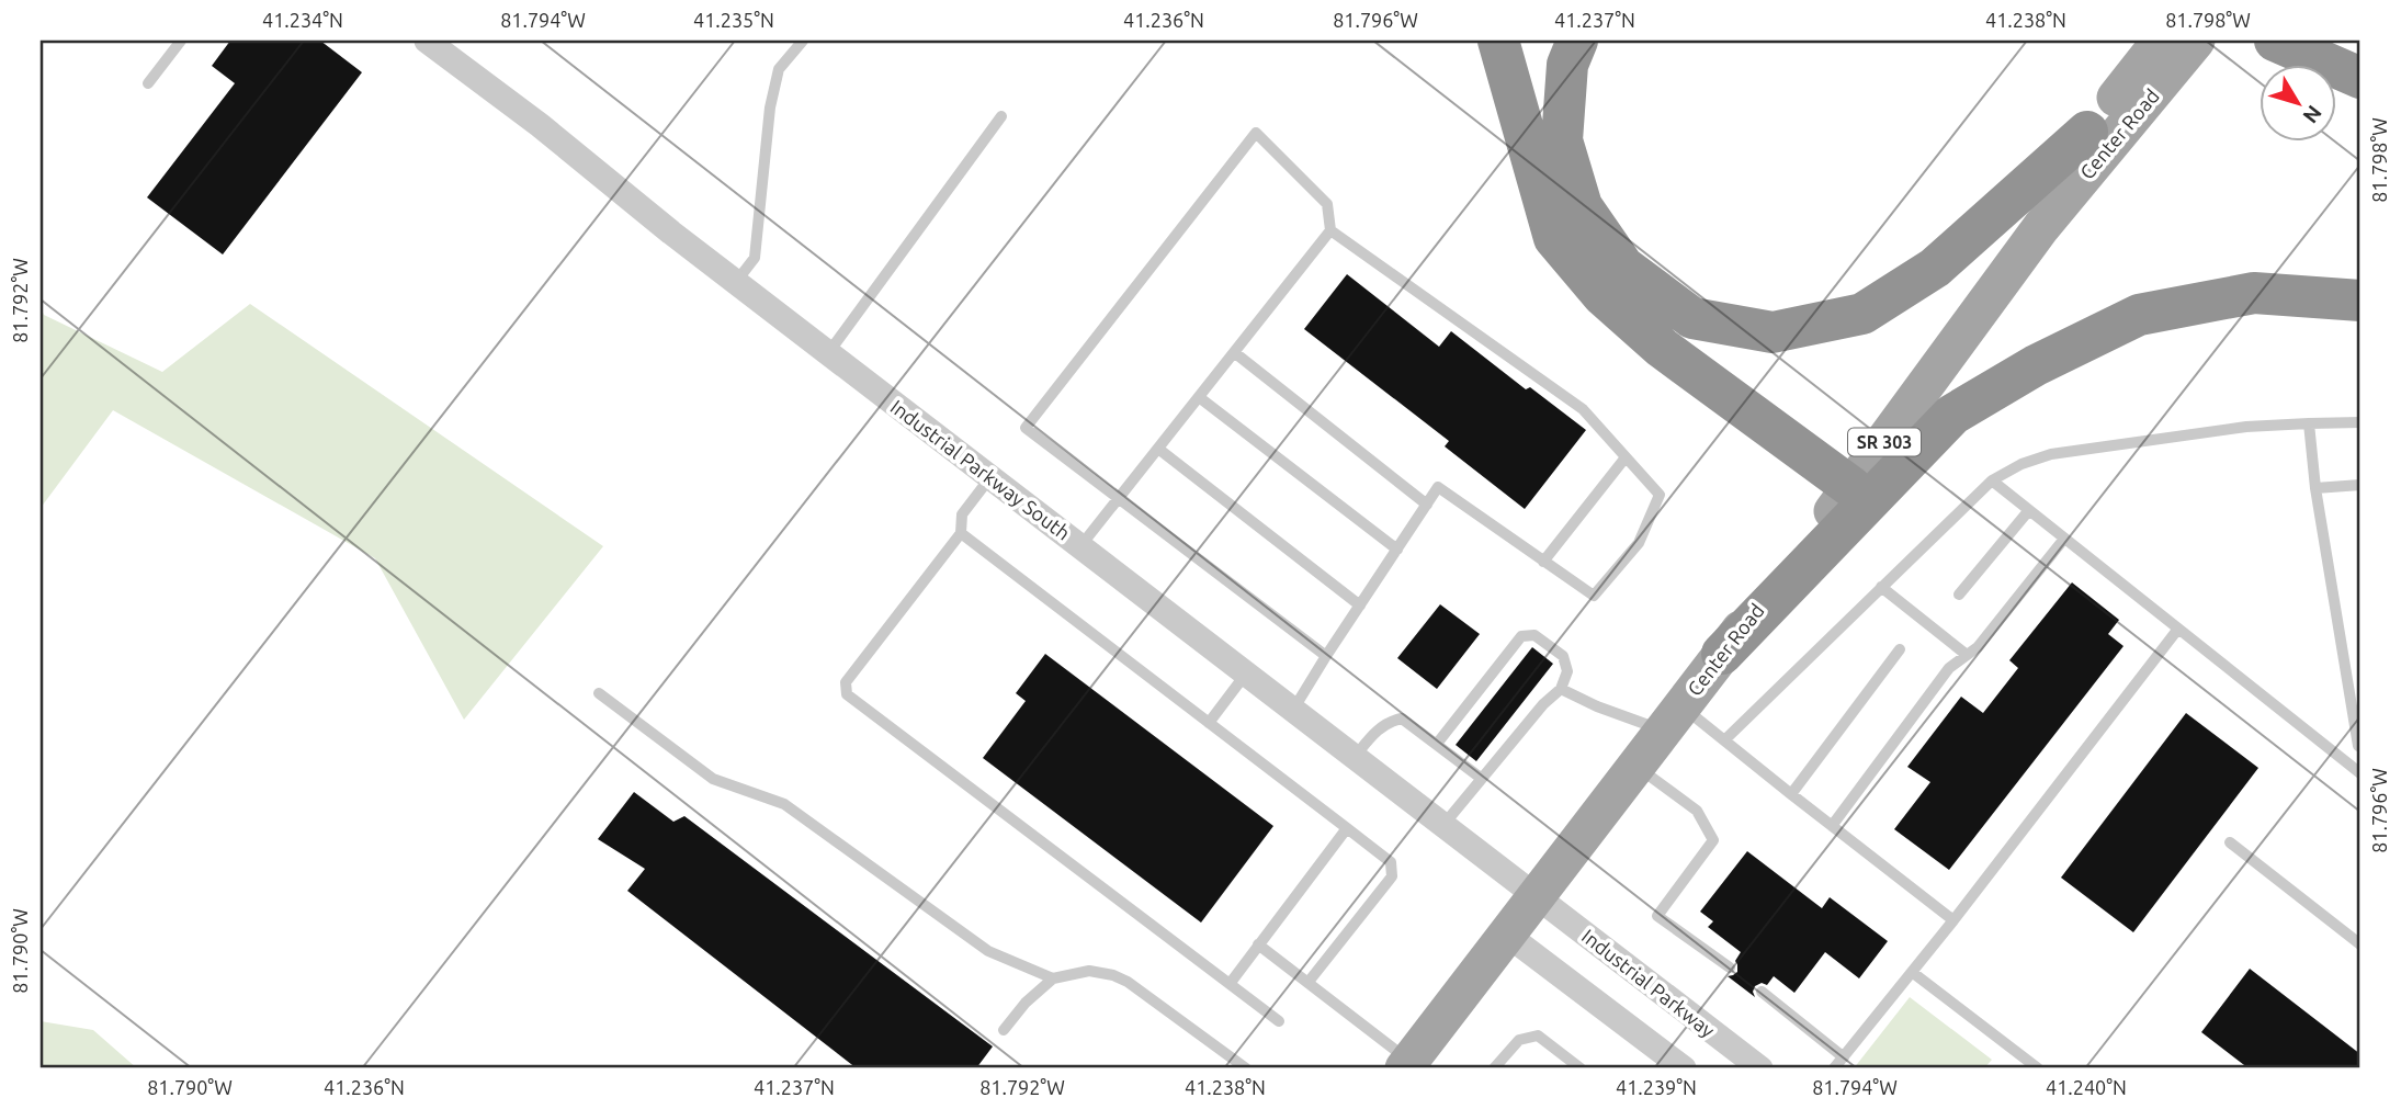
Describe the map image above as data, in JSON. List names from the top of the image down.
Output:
{
  "streets": {
    "main road": ["Center Road", "SR 303"],
    "street": ["Industrial Parkway South", "Industrial Parkway"]
  },
  "crossings": [
    ["Center Road", "Industrial Parkway South"],
    ["Center Road", "Industrial Parkway"],
    ["Industrial Parkway South", "Industrial Parkway"]
  ],
  "north": "bottom right",
  "coordinates": [
    "41.234°N",
    "81.794°W",
    "41.235°N",
    "41.236°N",
    "81.796°W",
    "41.237°N",
    "41.238°N",
    "81.798°W",
    "81.792°W",
    "81.790°W",
    "41.239°N",
    "41.240°N"
  ]
}
